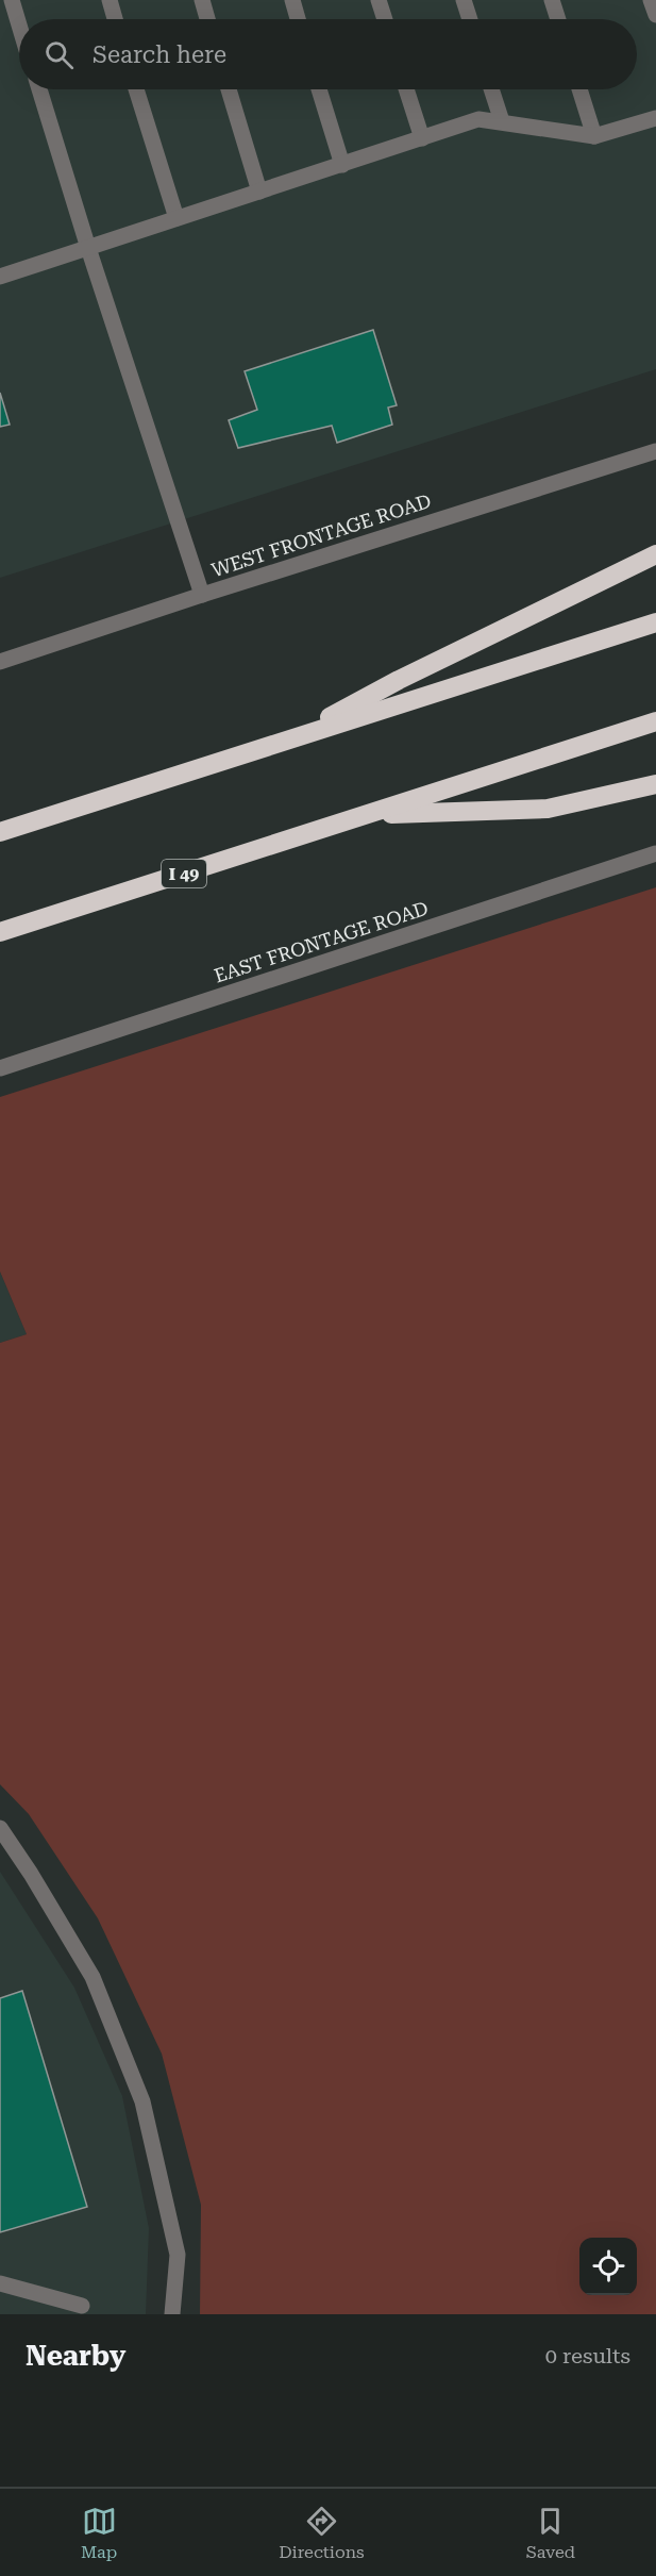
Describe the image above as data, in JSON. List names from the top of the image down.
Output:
{
  "streets": {
    "highway": ["I 49"],
    "street": ["WEST FRONTAGE ROAD", "EAST FRONTAGE ROAD"]
  },
  "page": {
    "search": "Search here",
    "heading": ["Nearby", "0 results"],
    "nav": ["Map", "Directions", "Saved"]
  }
}
